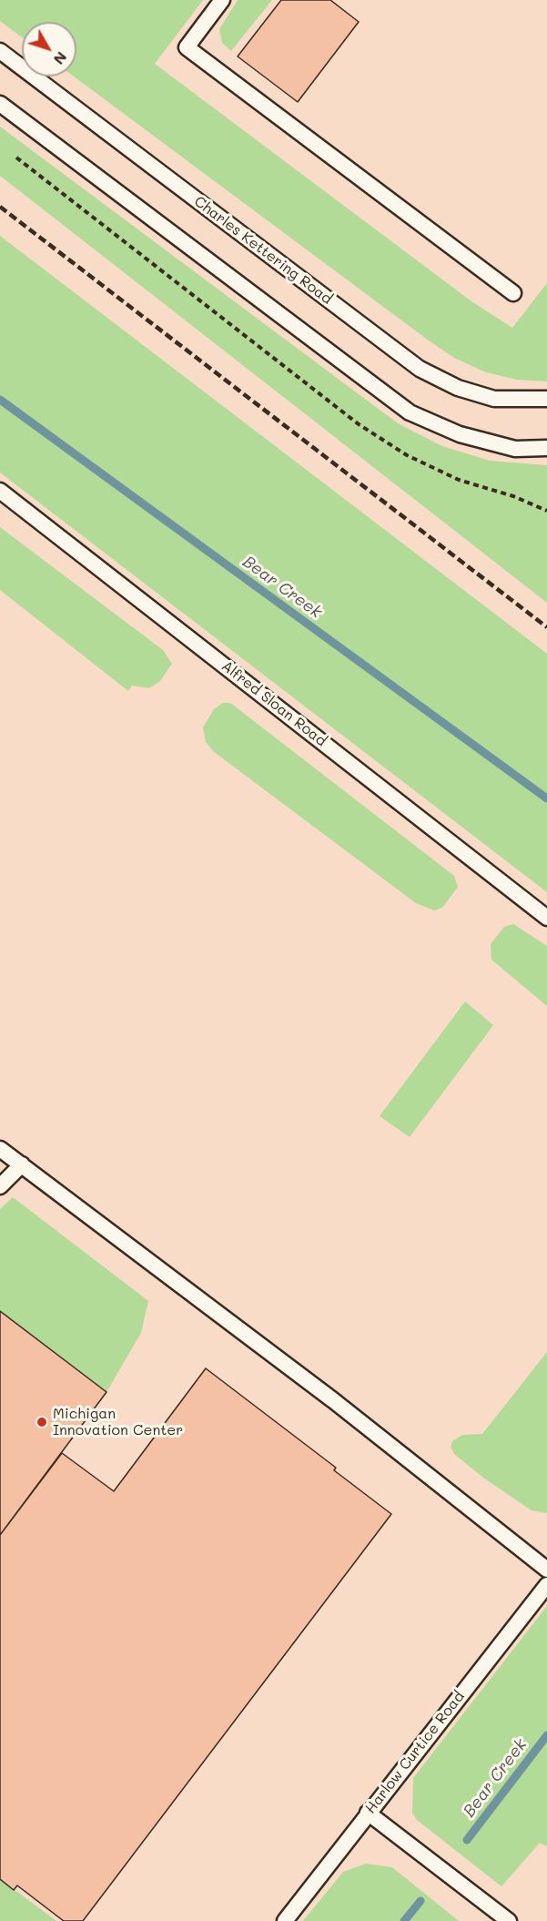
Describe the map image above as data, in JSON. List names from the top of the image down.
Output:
{
  "streets": {
    "lane": ["Charles Kettering Road", "Alfred Sloan Road", "Harlow Curtice Road"]
  },
  "water": ["Bear Creek"],
  "places": ["Michigan Innovation Center"],
  "north": "bottom right"
}
